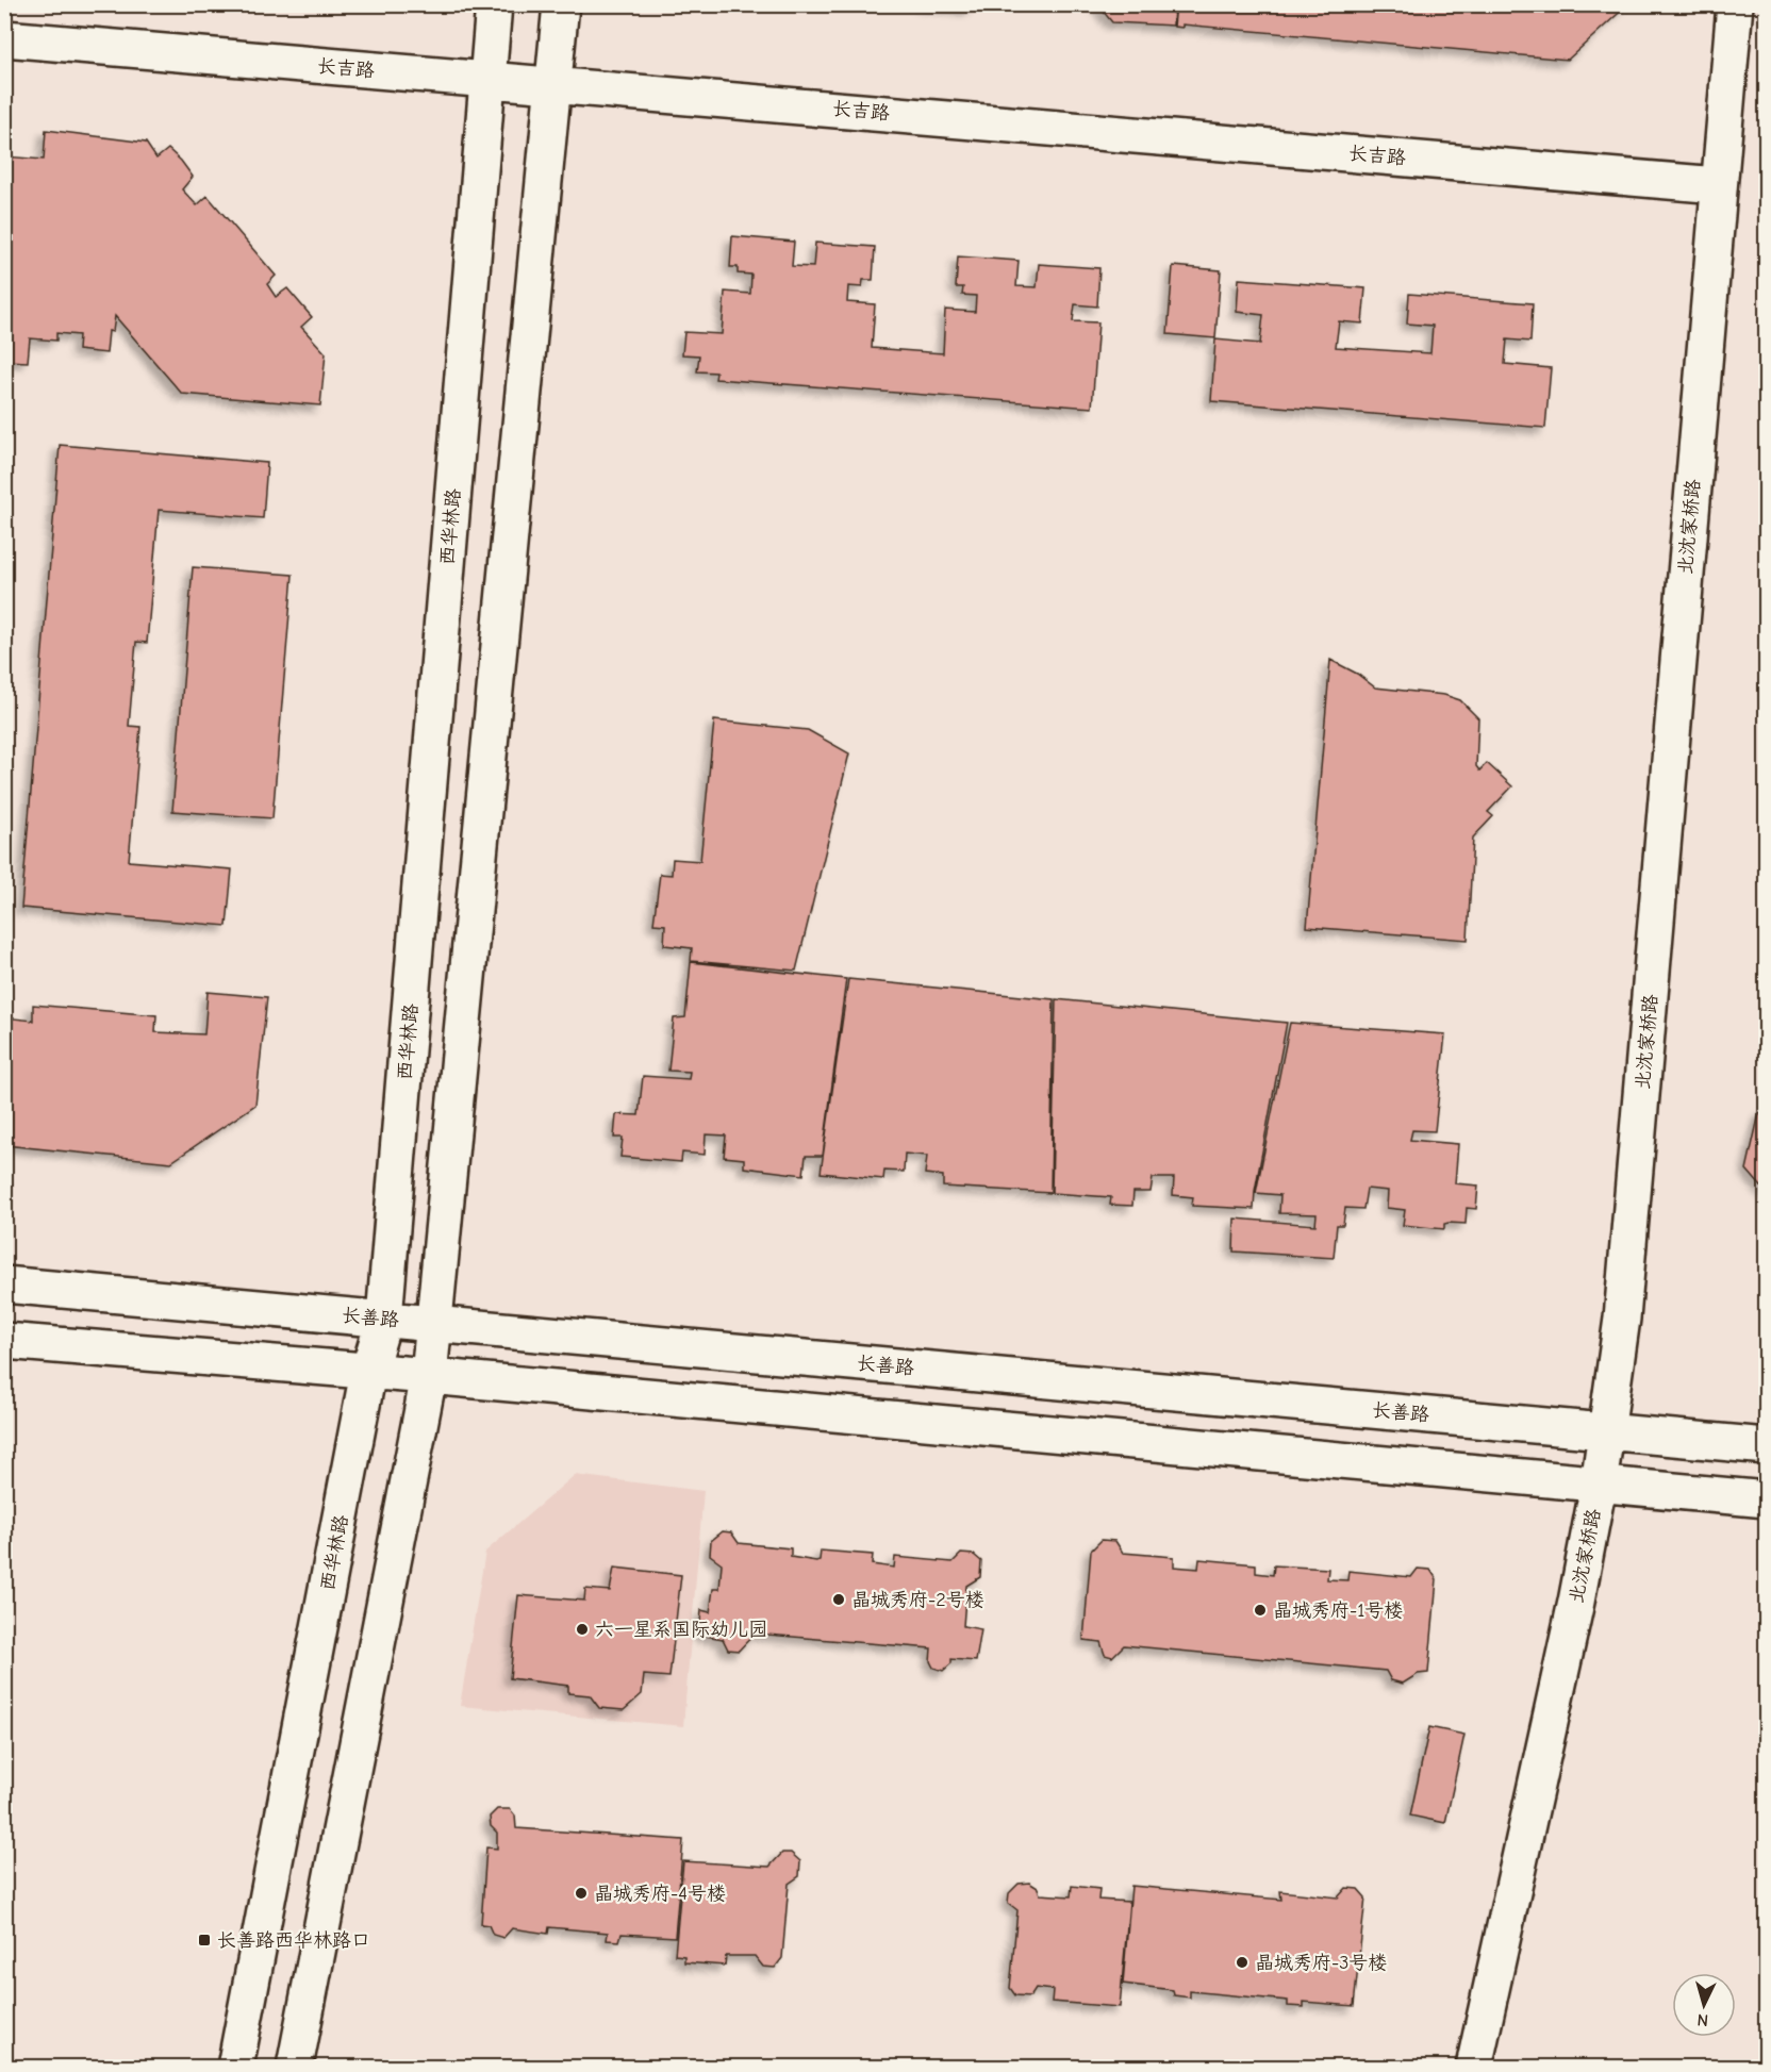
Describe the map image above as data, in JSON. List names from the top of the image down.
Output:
{
  "streets": {
    "street": [
      "长吉路",
      "西华林路",
      "北沈家桥路",
      "长善路"
    ]
  },
  "crossings": [
    ["长吉路", "西华林路"],
    ["长吉路", "北沈家桥路"],
    ["西华林路", "长善路"],
    ["北沈家桥路", "长善路"]
  ],
  "places": {
    "other": [
      "晶城秀府-2号楼",
      "晶城秀府-1号楼",
      "六一星系国际幼儿园",
      "晶城秀府-4号楼",
      "晶城秀府-3号楼"
    ],
    "transit": ["长善路西华林路口"]
  },
  "north": "bottom"
}
